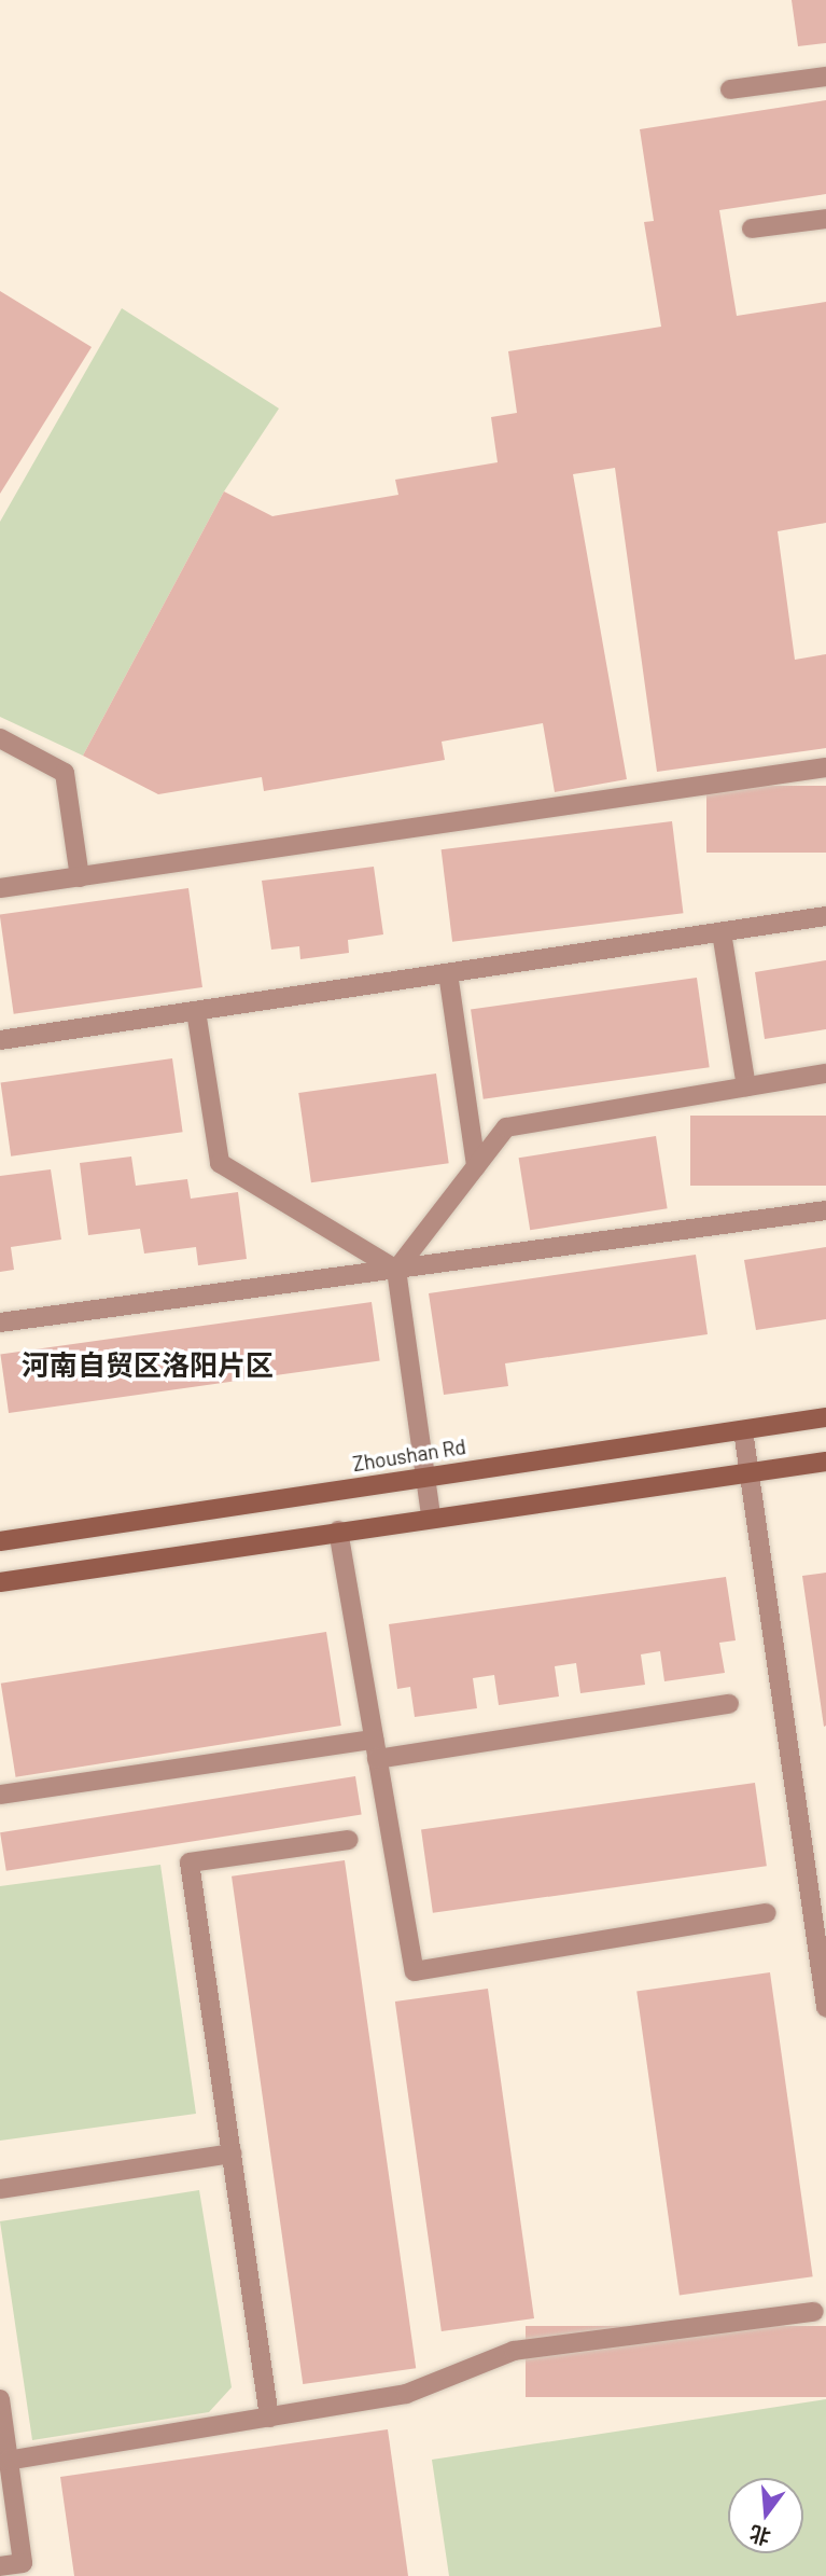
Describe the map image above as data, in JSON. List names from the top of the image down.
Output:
{
  "streets": {
    "main road": ["Zhoushan Rd"]
  },
  "districts": ["河南自贸区洛阳片区"],
  "north": "bottom"
}
